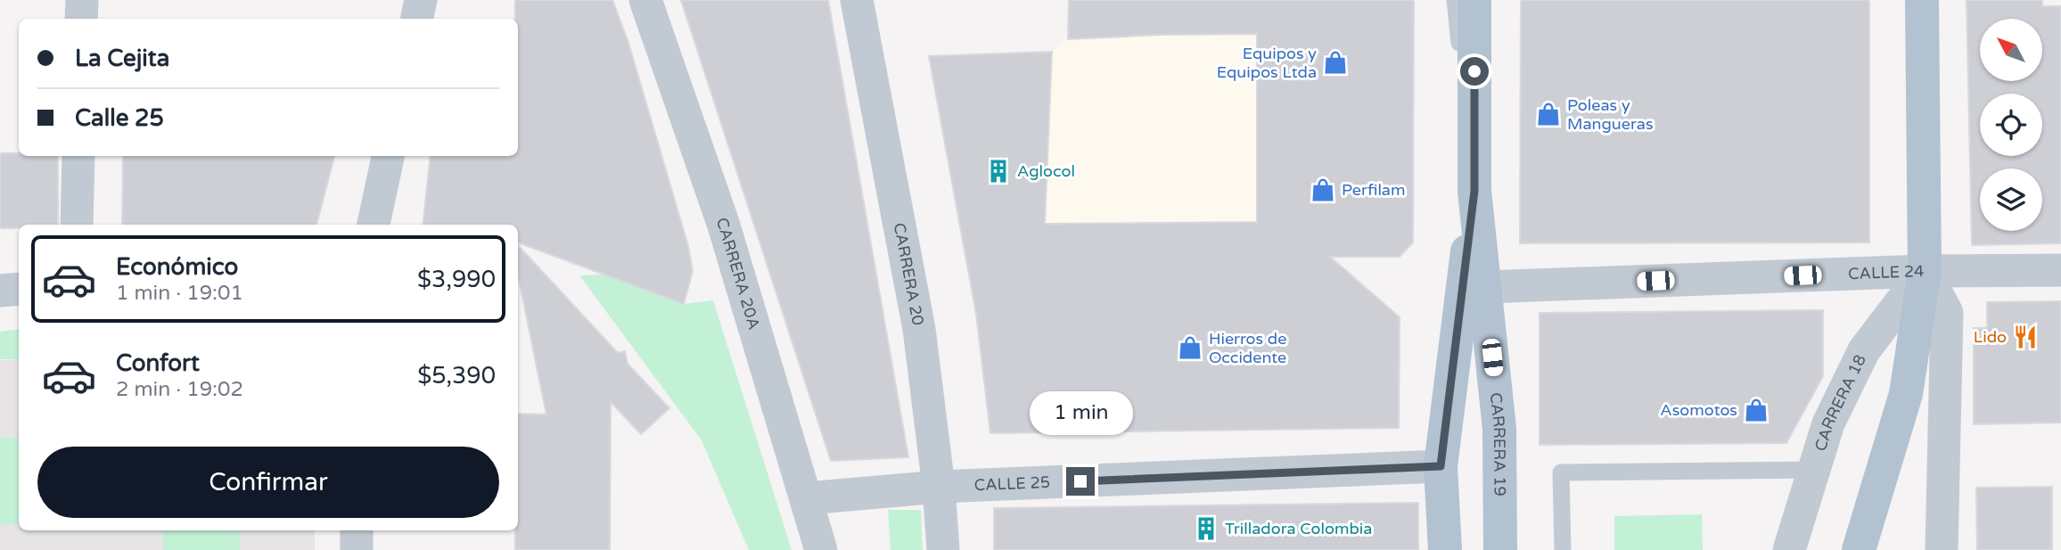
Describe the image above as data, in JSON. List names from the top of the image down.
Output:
{
  "streets": {
    "main road": ["CARRERA 19"],
    "street": [
      "CALLE 24",
      "CARRERA 20A",
      "CARRERA 20",
      "CARRERA 18",
      "CALLE 25"
    ]
  },
  "crossings": [
    ["CALLE 24", "CARRERA 18"],
    ["CALLE 24", "CARRERA 19"],
    ["CARRERA 20A", "CALLE 25"],
    ["CARRERA 20", "CALLE 25"]
  ],
  "places": {
    "shop": [
      "Equipos y Equipos Ltda",
      "Poleas y Mangueras",
      "Perfilam",
      "Hierros de Occidente",
      "Asomotos"
    ],
    "building": ["Aglocol", "Trilladora Colombia"],
    "restaurant": ["Lido"]
  },
  "north": "top left",
  "page": {
    "banner": ["La Cejita", "Calle 25"],
    "list": [
      {
        "name": "Económico",
        "note": "1 min · 19:01",
        "value": "$3,990"
      },
      {
        "name": "Confort",
        "note": "2 min · 19:02",
        "value": "$5,390"
      }
    ],
    "bubble": "1 min",
    "buttons": "Confirmar"
  }
}
